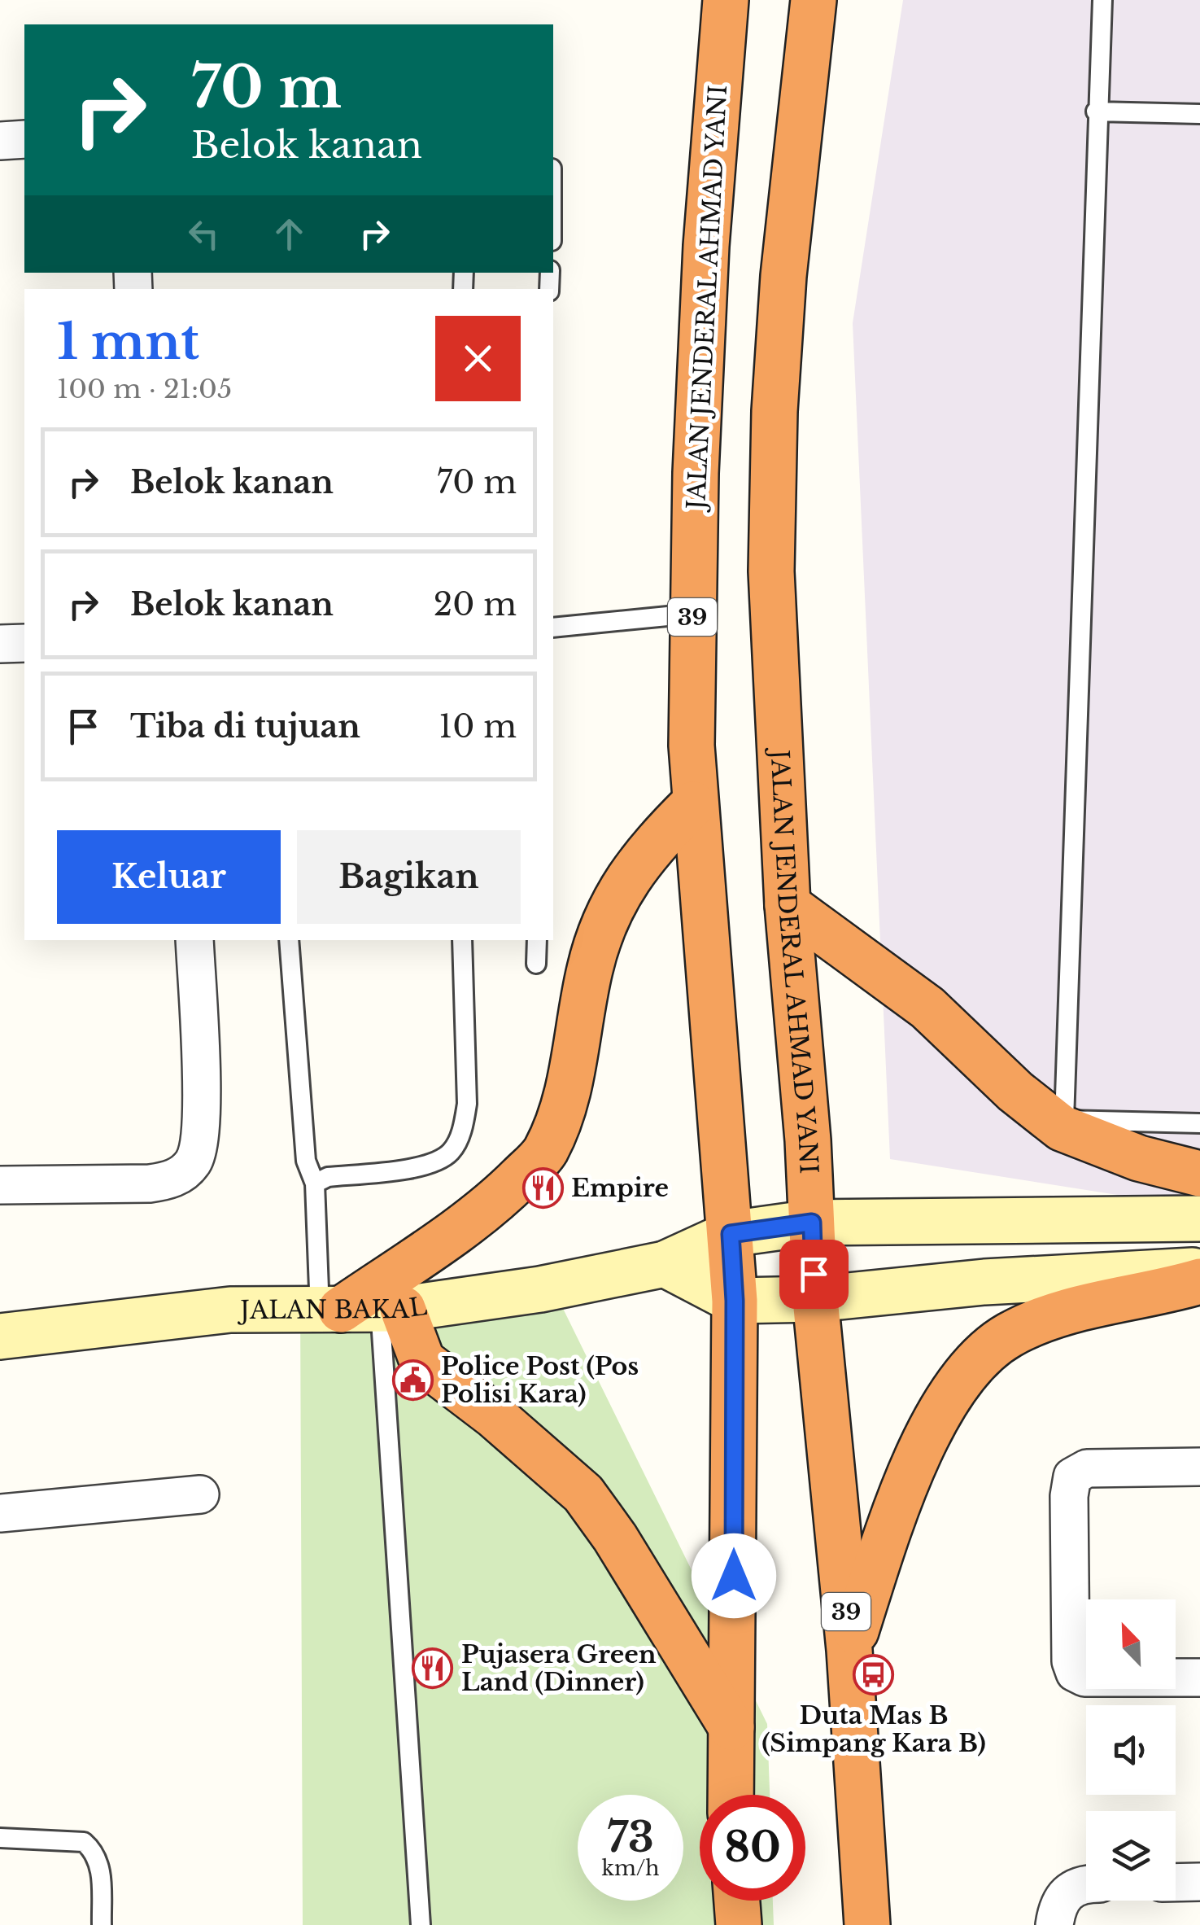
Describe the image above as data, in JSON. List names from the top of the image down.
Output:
{
  "streets": {
    "highway": ["JALAN JENDERAL AHMAD YANI", "39"],
    "street": ["JALAN BAKAL"]
  },
  "crossings": [
    ["JALAN JENDERAL AHMAD YANI", "JALAN BAKAL"]
  ],
  "places": {
    "restaurant": ["Empire", "Pujasera Green Land (Dinner)"],
    "public building": ["Police Post (Pos Polisi Kara)"],
    "bus stop": ["Duta Mas B (Simpang Kara B)"]
  },
  "north": "top left",
  "page": {
    "turn": ["70 m", "Belok kanan"],
    "heading": ["1 mnt", "100 m · 21:05"],
    "list": [
      {
        "name": "Belok kanan",
        "value": "70 m"
      },
      {
        "name": "Belok kanan",
        "value": "20 m"
      },
      {
        "name": "Tiba di tujuan",
        "value": "10 m"
      }
    ],
    "buttons": ["Keluar", "Bagikan"],
    "speed": "73 km/h",
    "limit": "80"
  }
}
